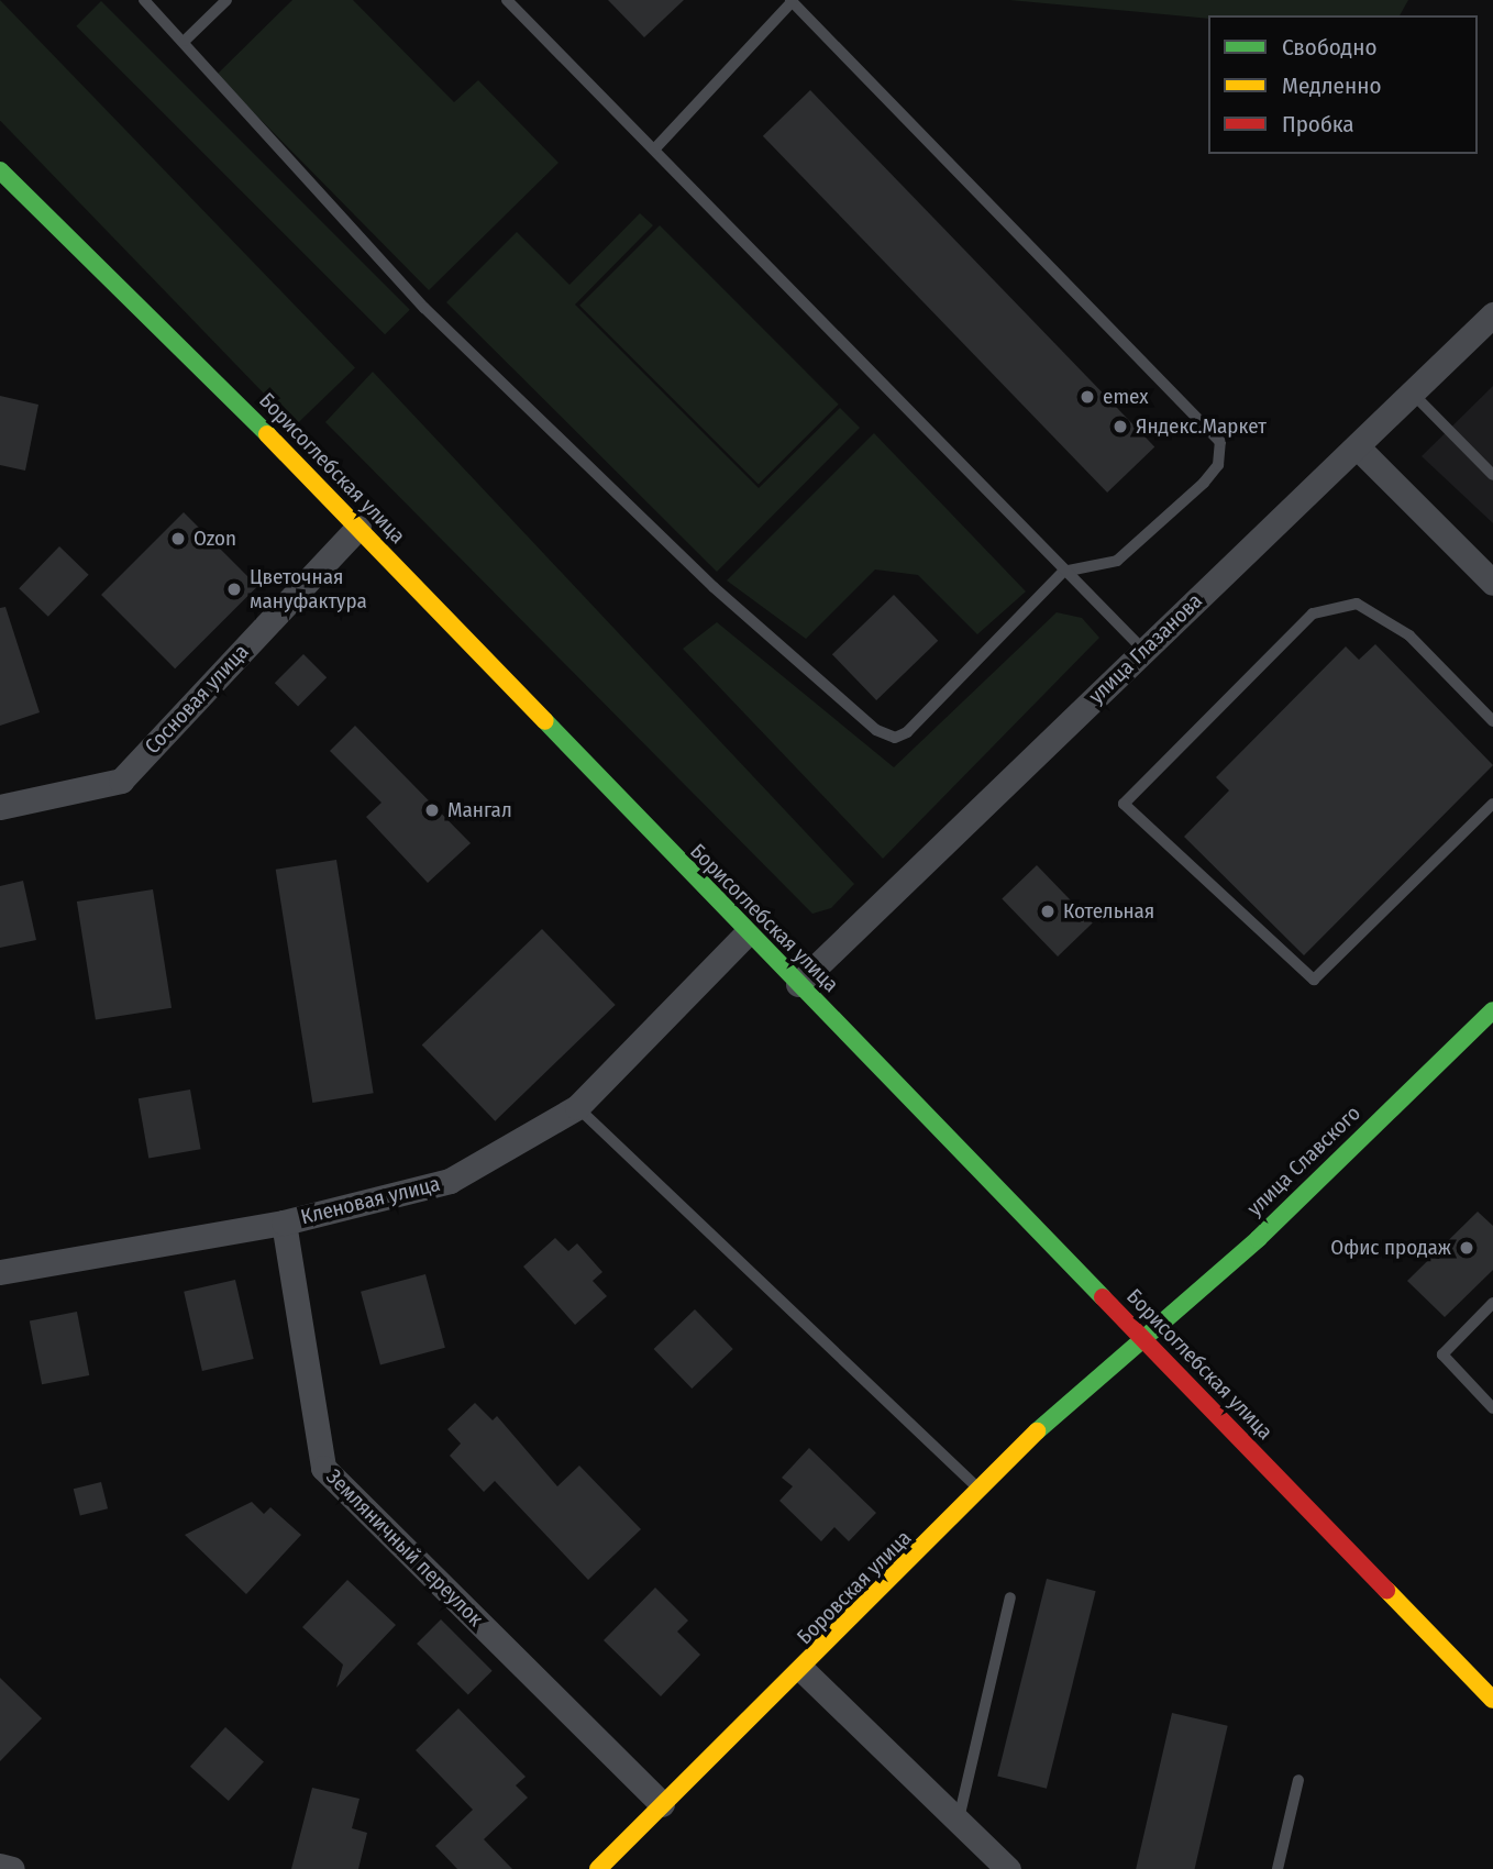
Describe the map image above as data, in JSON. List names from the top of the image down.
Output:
{
  "streets": {
    "street": [
      "Борисоглебская улица",
      "улица Глазанова",
      "Сосновая улица",
      "улица Славского",
      "Кленовая улица",
      "Земляничный переулок",
      "Боровская улица"
    ]
  },
  "crossings": [
    ["Борисоглебская улица", "улица Глазанова"],
    ["Борисоглебская улица", "Сосновая улица"],
    ["Борисоглебская улица", "улица Славского"],
    ["Борисоглебская улица", "Кленовая улица"],
    ["Борисоглебская улица", "Боровская улица"],
    ["улица Славского", "Боровская улица"],
    ["Кленовая улица", "Земляничный переулок"],
    ["Земляничный переулок", "Боровская улица"]
  ],
  "places": [
    "emex",
    "Яндекс.Маркет",
    "Ozon",
    "Цветочная мануфактура",
    "Мангал",
    "Котельная",
    "Офис продаж"
  ],
  "legend": ["Свободно", "Медленно", "Пробка"]
}
